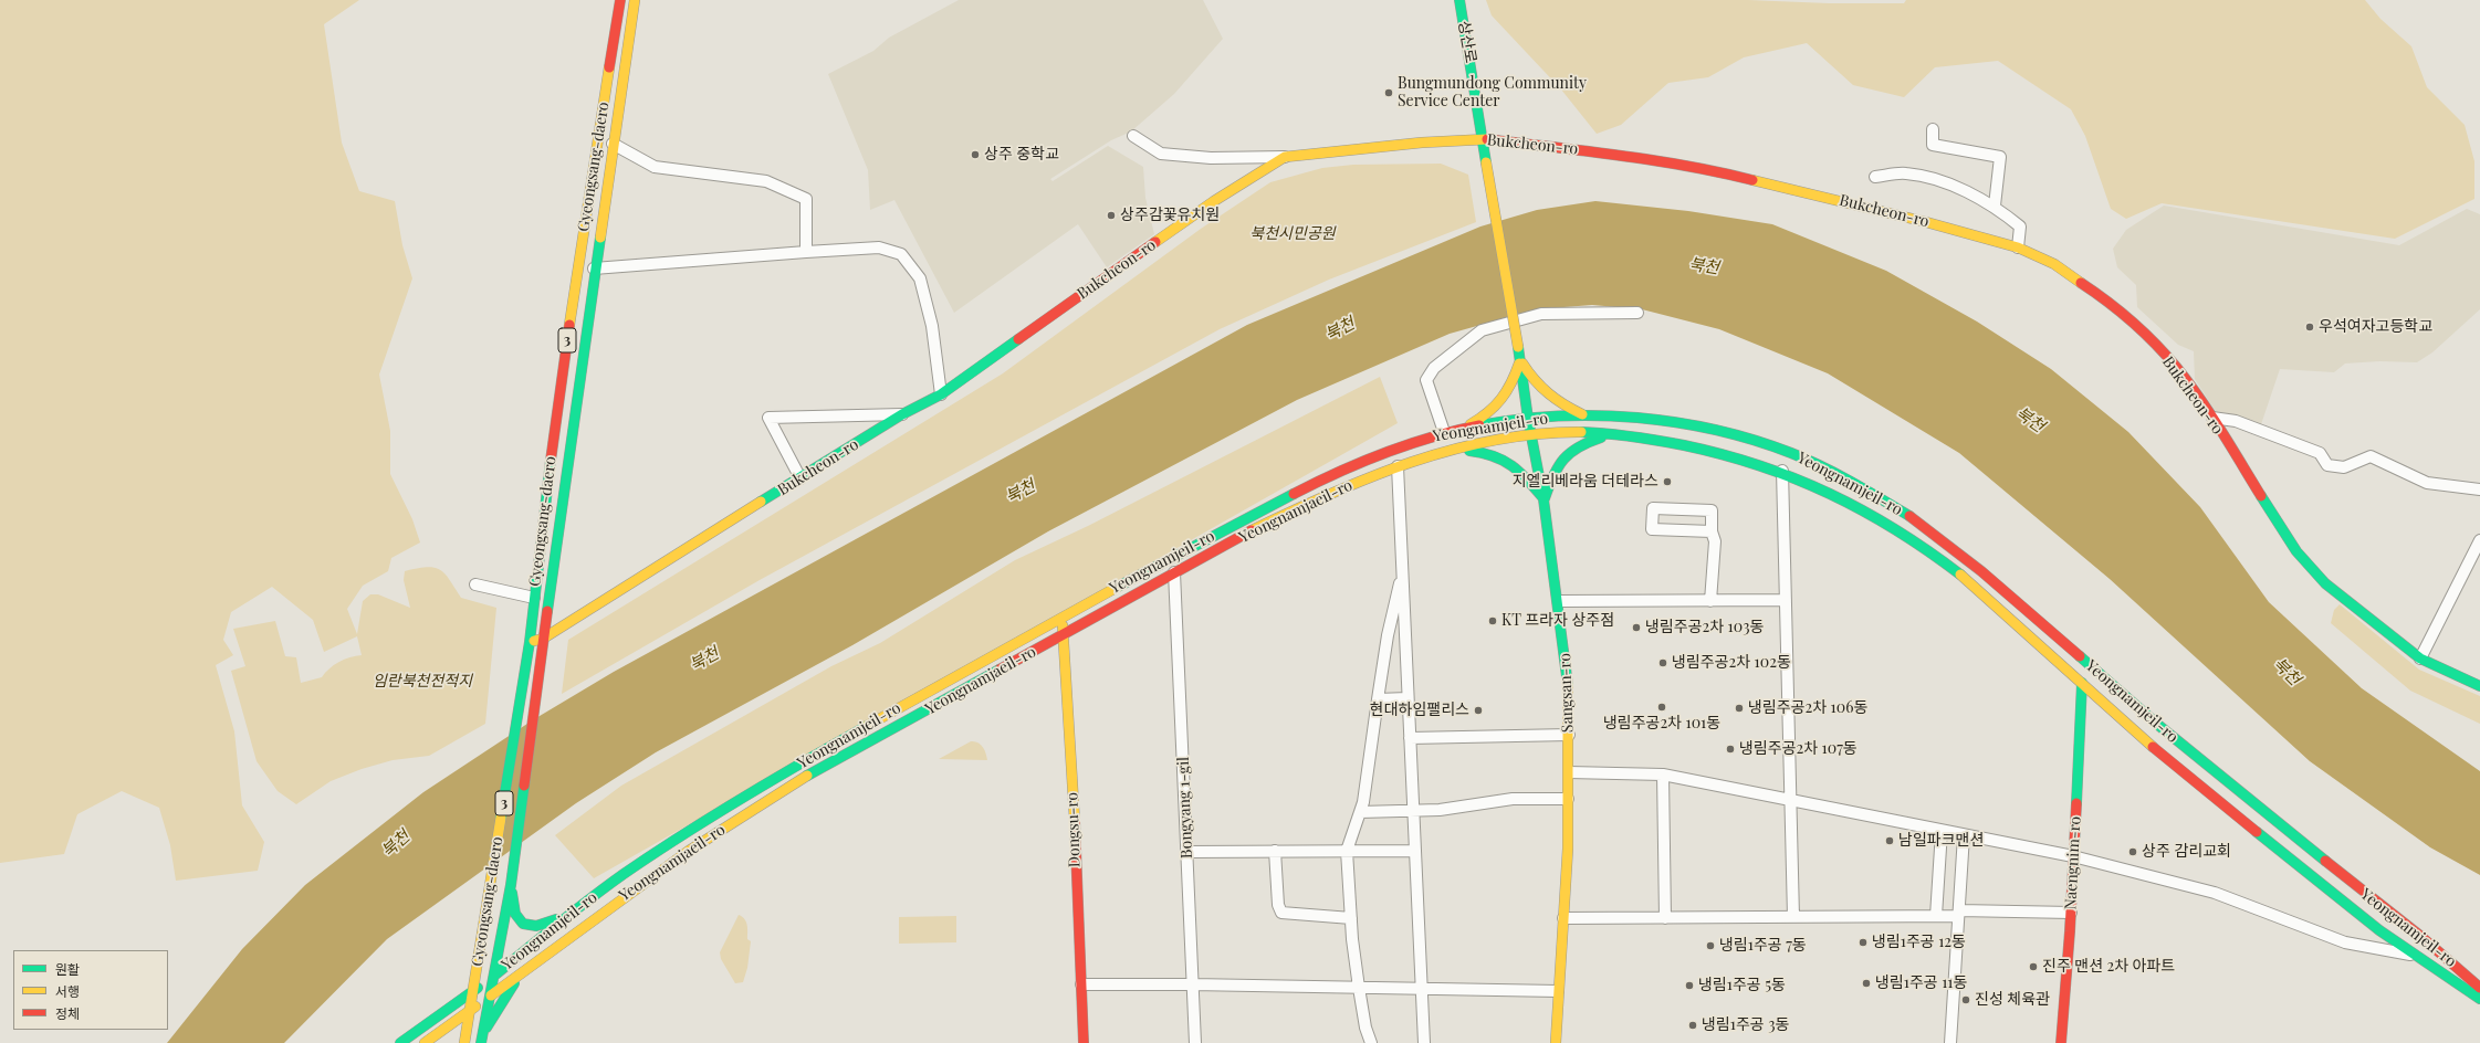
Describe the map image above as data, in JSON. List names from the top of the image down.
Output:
{
  "streets": {
    "street": [
      "상산로",
      "Bukcheon-ro",
      "Gyeongsang-daero",
      "3",
      "Yeongnamjeil-ro",
      "Yeongnamjaeil-ro",
      "Sangsan-ro",
      "Bongyang 1-gil",
      "Dongsu-ro",
      "Naengnim-ro"
    ]
  },
  "crossings": [
    ["상산로", "Bukcheon-ro"],
    ["상산로", "Sangsan-ro"],
    ["Bukcheon-ro", "Gyeongsang-daero"],
    ["Gyeongsang-daero", "Yeongnamjeil-ro"],
    ["Gyeongsang-daero", "Yeongnamjaeil-ro"],
    ["Yeongnamjeil-ro", "Sangsan-ro"],
    ["Yeongnamjeil-ro", "Dongsu-ro"],
    ["Yeongnamjaeil-ro", "Sangsan-ro"],
    ["Yeongnamjaeil-ro", "Bongyang 1-gil"],
    ["Yeongnamjaeil-ro", "Dongsu-ro"],
    ["Yeongnamjaeil-ro", "Naengnim-ro"]
  ],
  "water": ["북천"],
  "parks": ["북천시민공원", "임란북천전적지"],
  "places": [
    "Bungmundong Community Service Center",
    "상주 중학교",
    "상주감꽃유치원",
    "우석여자고등학교",
    "지엘리베라움 더테라스",
    "KT 프라자 상주점",
    "냉림주공2차 103동",
    "냉림주공2차 102동",
    "냉림주공2차 101동",
    "냉림주공2차 106동",
    "현대하임팰리스",
    "냉림주공2차 107동",
    "남일파크맨션",
    "상주 감리교회",
    "냉림1주공 12동",
    "냉림1주공 7동",
    "진주 맨션 2차 아파트",
    "냉림1주공 11동",
    "냉림1주공 5동",
    "진성 체육관",
    "냉림1주공 3동"
  ],
  "legend": ["원활", "서행", "정체"]
}
